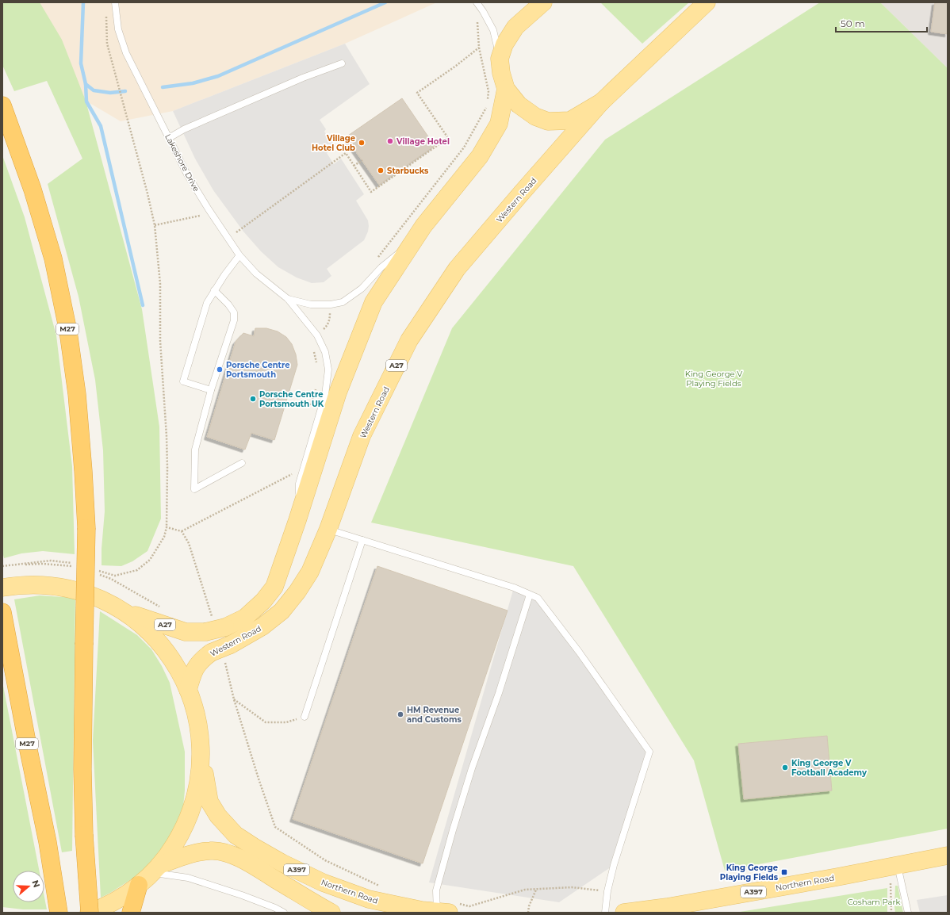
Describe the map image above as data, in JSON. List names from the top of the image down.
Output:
{
  "streets": {
    "highway": ["M27"],
    "main road": [
      "Western Road",
      "A27",
      "A397",
      "Northern Road"
    ],
    "lane": ["Lakeshore Drive"]
  },
  "parks": ["King George V Playing Fields", "Cosham Park"],
  "places": {
    "other": [
      "Village Hotel",
      "Village Hotel Club",
      "Starbucks",
      "Porsche Centre Portsmouth",
      "Porsche Centre Portsmouth UK",
      "HM Revenue and Customs",
      "King George V Football Academy"
    ],
    "transit": ["King George Playing Fields"]
  },
  "scale_bar": "50 m",
  "north": "right"
}
